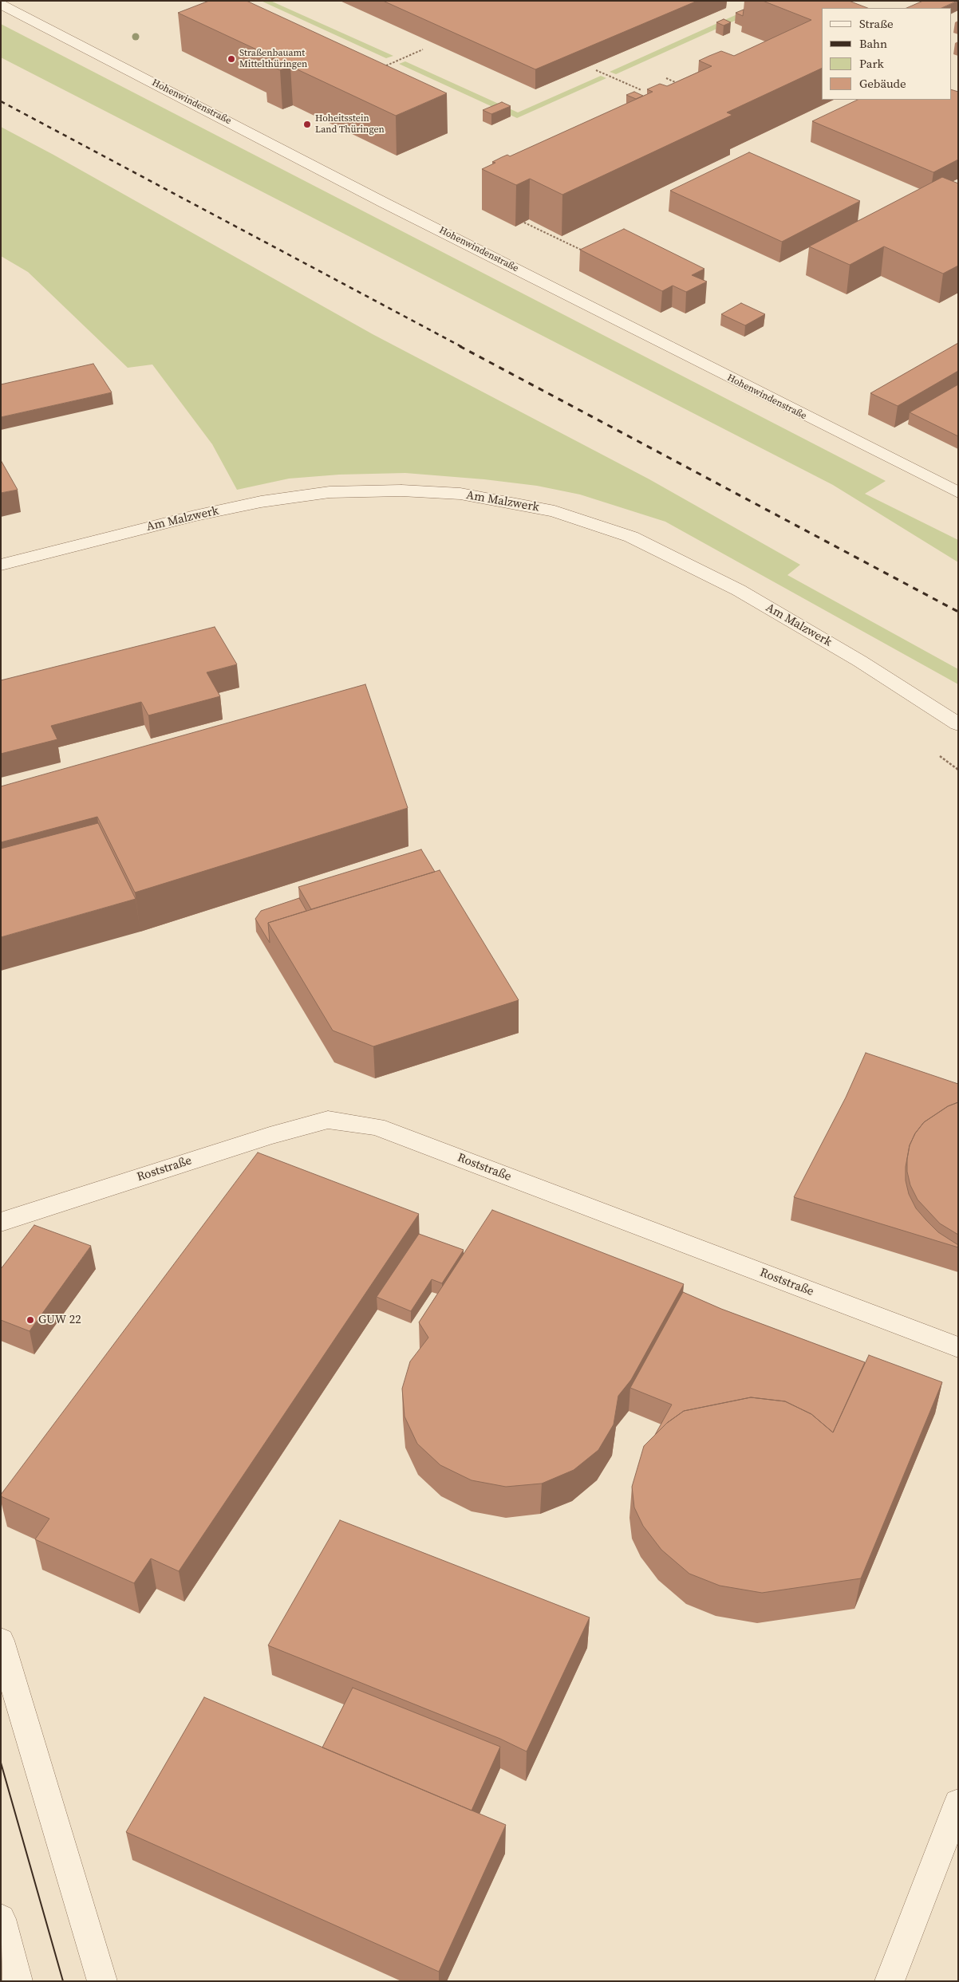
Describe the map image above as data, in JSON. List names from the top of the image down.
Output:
{
  "streets": {
    "street": ["Hohenwindenstraße", "Am Malzwerk", "Roststraße"]
  },
  "places": ["Straßenbauamt Mittelthüringen", "Hoheitsstein Land Thüringen", "GUW 22"],
  "legend": [
    "Straße",
    "Bahn",
    "Park",
    "Gebäude"
  ]
}
